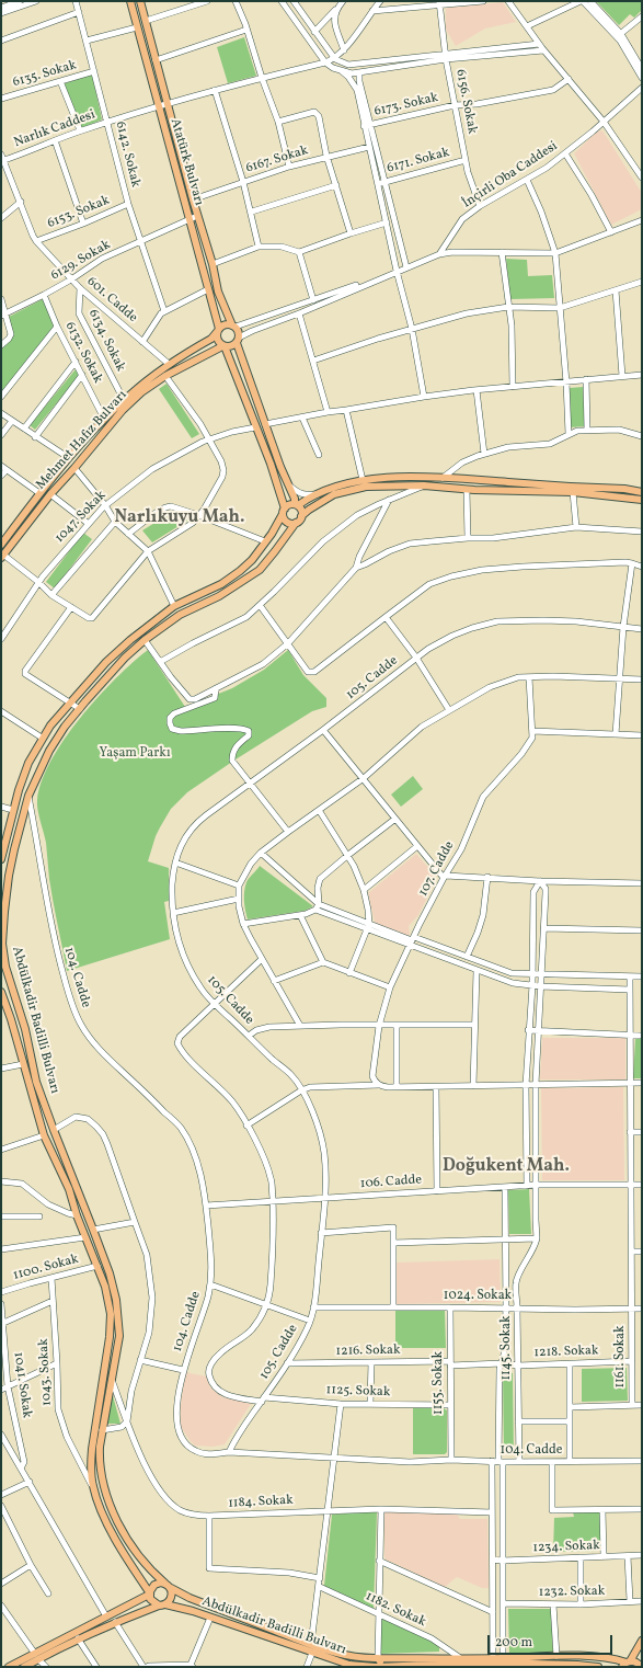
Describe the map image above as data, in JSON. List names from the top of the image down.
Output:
{
  "streets": {
    "main road": ["Atatürk Bulvarı", "Mehmet Hafız Bulvarı", "Abdülkadir Badilli Bulvarı"],
    "street": [
      "6135. Sokak",
      "6156. Sokak",
      "6173. Sokak",
      "Narlık Caddesi",
      "6142. Sokak",
      "6167. Sokak",
      "6171. Sokak",
      "İnçirli Oba Caddesi",
      "6153. Sokak",
      "6129. Sokak",
      "601. Cadde",
      "6134. Sokak",
      "6132. Sokak",
      "1047. Sokak",
      "105. Cadde",
      "107. Cadde",
      "104. Cadde",
      "106. Cadde",
      "1100. Sokak",
      "1024. Sokak",
      "1145. Sokak",
      "1216. Sokak",
      "1218. Sokak",
      "1161. Sokak",
      "1043. Sokak",
      "1155. Sokak",
      "1041. Sokak",
      "1125. Sokak",
      "1184. Sokak",
      "1234. Sokak",
      "1232. Sokak",
      "1182. Sokak"
    ]
  },
  "crossings": [
    ["6135. Sokak", "6142. Sokak"],
    ["6156. Sokak", "6173. Sokak"],
    ["6156. Sokak", "6171. Sokak"],
    ["6156. Sokak", "İnçirli Oba Caddesi"],
    ["Narlık Caddesi", "6142. Sokak"],
    ["Narlık Caddesi", "Atatürk Bulvarı"],
    ["Narlık Caddesi", "601. Cadde"],
    ["6142. Sokak", "6153. Sokak"],
    ["6142. Sokak", "6129. Sokak"],
    ["6167. Sokak", "Atatürk Bulvarı"],
    ["Atatürk Bulvarı", "6129. Sokak"],
    ["Atatürk Bulvarı", "Mehmet Hafız Bulvarı"],
    ["6153. Sokak", "601. Cadde"],
    ["6129. Sokak", "601. Cadde"],
    ["6129. Sokak", "6132. Sokak"],
    ["601. Cadde", "6134. Sokak"],
    ["601. Cadde", "Mehmet Hafız Bulvarı"],
    ["6134. Sokak", "Mehmet Hafız Bulvarı"],
    ["6132. Sokak", "Mehmet Hafız Bulvarı"],
    ["105. Cadde", "104. Cadde"],
    ["105. Cadde", "106. Cadde"],
    ["105. Cadde", "1024. Sokak"],
    ["105. Cadde", "1216. Sokak"],
    ["105. Cadde", "1125. Sokak"],
    ["104. Cadde", "Abdülkadir Badilli Bulvarı"],
    ["104. Cadde", "106. Cadde"],
    ["104. Cadde", "1145. Sokak"],
    ["104. Cadde", "1155. Sokak"],
    ["Abdülkadir Badilli Bulvarı", "1100. Sokak"],
    ["Abdülkadir Badilli Bulvarı", "1043. Sokak"],
    ["Abdülkadir Badilli Bulvarı", "1184. Sokak"],
    ["Abdülkadir Badilli Bulvarı", "1182. Sokak"],
    ["106. Cadde", "1161. Sokak"],
    ["1100. Sokak", "1043. Sokak"],
    ["1024. Sokak", "1145. Sokak"],
    ["1024. Sokak", "1161. Sokak"],
    ["1024. Sokak", "1155. Sokak"],
    ["1145. Sokak", "1218. Sokak"],
    ["1216. Sokak", "1218. Sokak"],
    ["1216. Sokak", "1155. Sokak"],
    ["1218. Sokak", "1161. Sokak"],
    ["1155. Sokak", "1125. Sokak"]
  ],
  "districts": ["Narlıkuyu Mah.", "Doğukent Mah."],
  "parks": ["Yaşam Parkı"],
  "scale_bar": "200 m"
}
